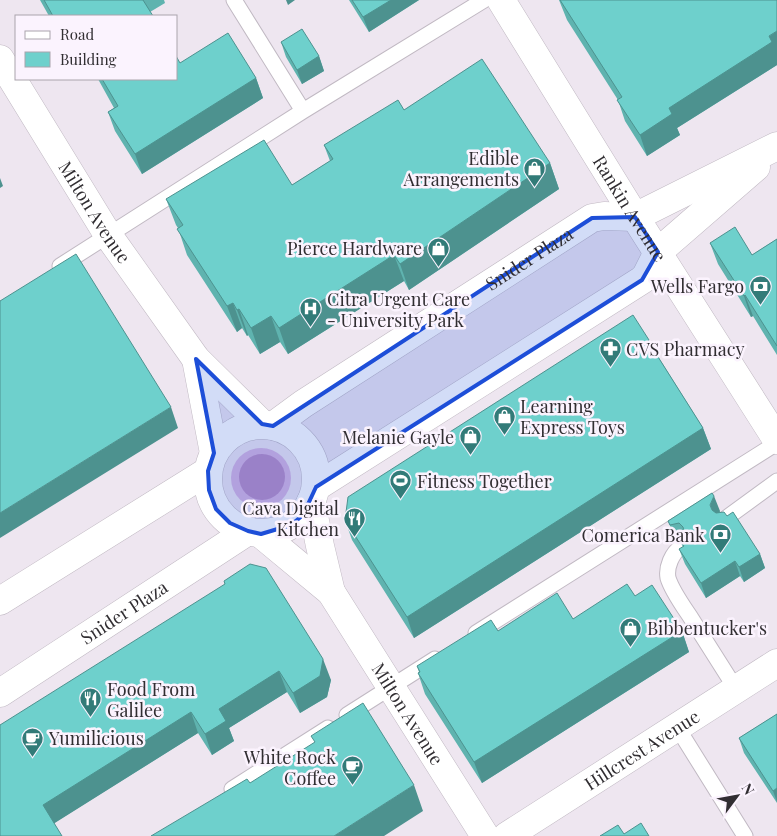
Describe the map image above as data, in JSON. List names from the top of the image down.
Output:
{
  "streets": {
    "street": [
      "Rankin Avenue",
      "Milton Avenue",
      "Snider Plaza",
      "Hillcrest Avenue"
    ]
  },
  "crossings": [
    ["Rankin Avenue", "Snider Plaza"],
    ["Milton Avenue", "Snider Plaza"]
  ],
  "places": {
    "shop": [
      "Edible Arrangements",
      "Pierce Hardware",
      "Learning Express Toys",
      "Melanie Gayle",
      "Bibbentucker's"
    ],
    "bank": ["Wells Fargo", "Comerica Bank"],
    "hospital": ["Citra Urgent Care - University Park"],
    "pharmacy": ["CVS Pharmacy"],
    "sports": ["Fitness Together"],
    "restaurant": ["Cava Digital Kitchen", "Food From Galilee"],
    "cafe": ["Yumilicious", "White Rock Coffee"]
  },
  "legend": ["Road", "Building"],
  "north": "top right"
}
